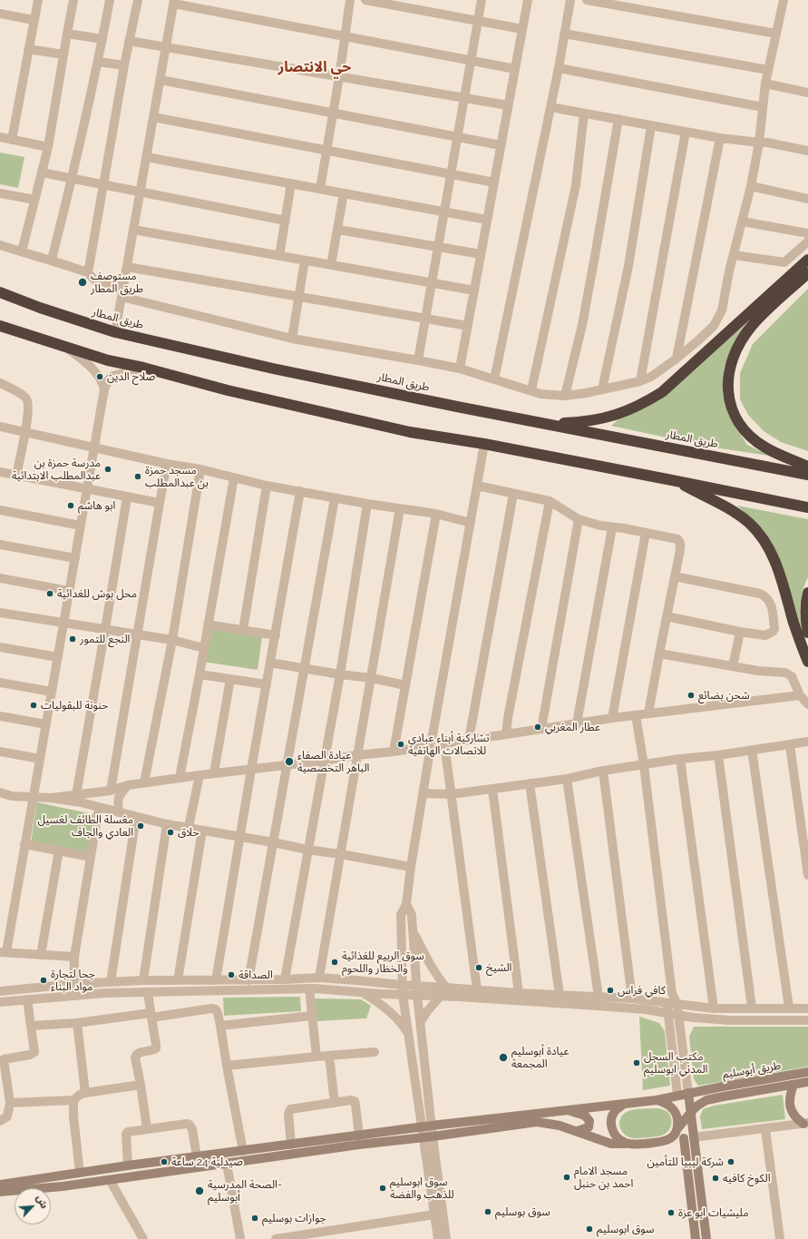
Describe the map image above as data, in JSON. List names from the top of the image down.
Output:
{
  "streets": {
    "highway": ["طريق المطار"],
    "main road": ["طريق أبوسليم"]
  },
  "districts": ["حي الانتصار"],
  "places": [
    "مستوصف طريق المطار",
    "صلاح الدين",
    "مدرسة حمزة بن عبدالمطلب الابتدائية",
    "مسجد حمزة بن عبدالمطلب",
    "ابو هاشم",
    "محل بوش للغدائية",
    "النجع للتمور",
    "شحن بضائع",
    "حنونة للبقوليات",
    "عطار المغربي",
    "تشاركية أبناء عبادي للاتصالات الهاتفية",
    "عيادة الصفاء الباهر التخصصية",
    "مغسلة الطائف لغسيل العادي والجاف",
    "حلاق",
    "سوق الربيع للغذائية والخظار واللحوم",
    "الشيخ",
    "الصداقة",
    "جحا لتجارة مواد البناء",
    "كافي فراس",
    "عيادة أبوسليم المجمعة",
    "مكتب السجل المدني ابوسليم",
    "صيدلية 24 ساعة",
    "شركة ليبيا للتأمين",
    "مسجد الامام احمد بن حنبل",
    "الكوخ كافيه",
    "سوق ابوسليم للذهب والفضة",
    "الصحة المدرسية- أبوسليم",
    "سوق بوسليم",
    "مليشيات ابو عزة",
    "جوازات بوسليم",
    "سوق ابوسليم"
  ],
  "north": "top right"
}
